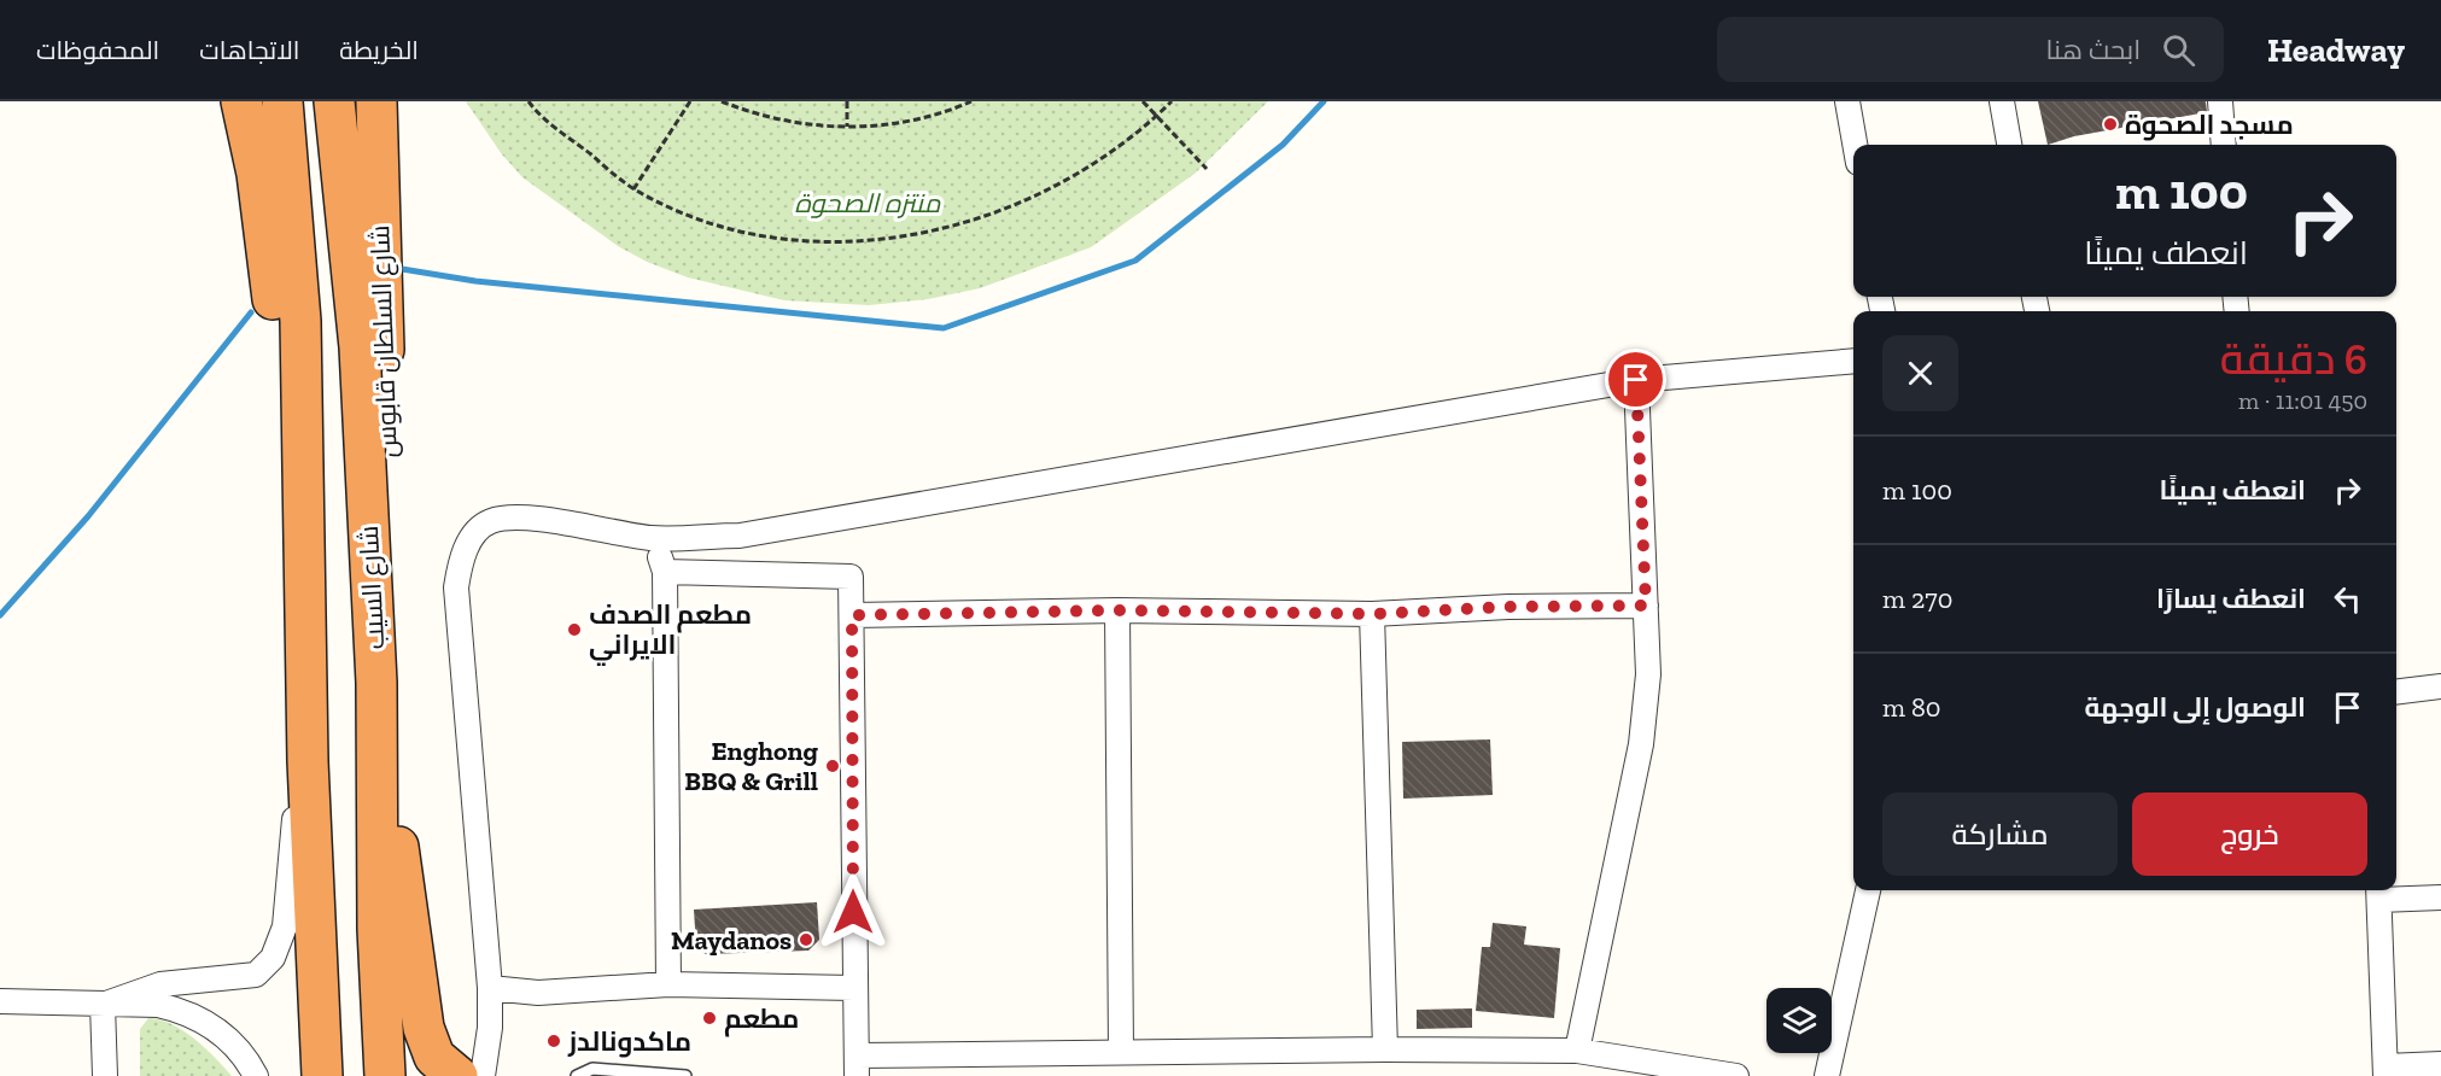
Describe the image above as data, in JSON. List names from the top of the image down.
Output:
{
  "streets": {
    "highway": ["شارع السلطان قابوس", "شارع السيب"]
  },
  "crossings": [
    ["شارع السلطان قابوس", "شارع السيب"]
  ],
  "parks": ["منتزه الصحوة"],
  "places": [
    "مسجد الصحوة",
    "مطعم الصدف الايراني",
    "Enghong BBQ & Grill",
    "Maydanos",
    "مطعم",
    "ماكدونالدز"
  ],
  "page": {
    "header": "Headway",
    "search": "ابحث هنا",
    "nav": ["الخريطة", "الاتجاهات", "المحفوظات"],
    "turn": ["100 m", "انعطف يمينًا"],
    "heading": ["6 دقيقة", "450 m · 11:01"],
    "list": [
      {
        "name": "انعطف يمينًا",
        "value": "100 m"
      },
      {
        "name": "انعطف يسارًا",
        "value": "270 m"
      },
      {
        "name": "الوصول إلى الوجهة",
        "value": "80 m"
      }
    ],
    "buttons": ["خروج", "مشاركة"]
  }
}
